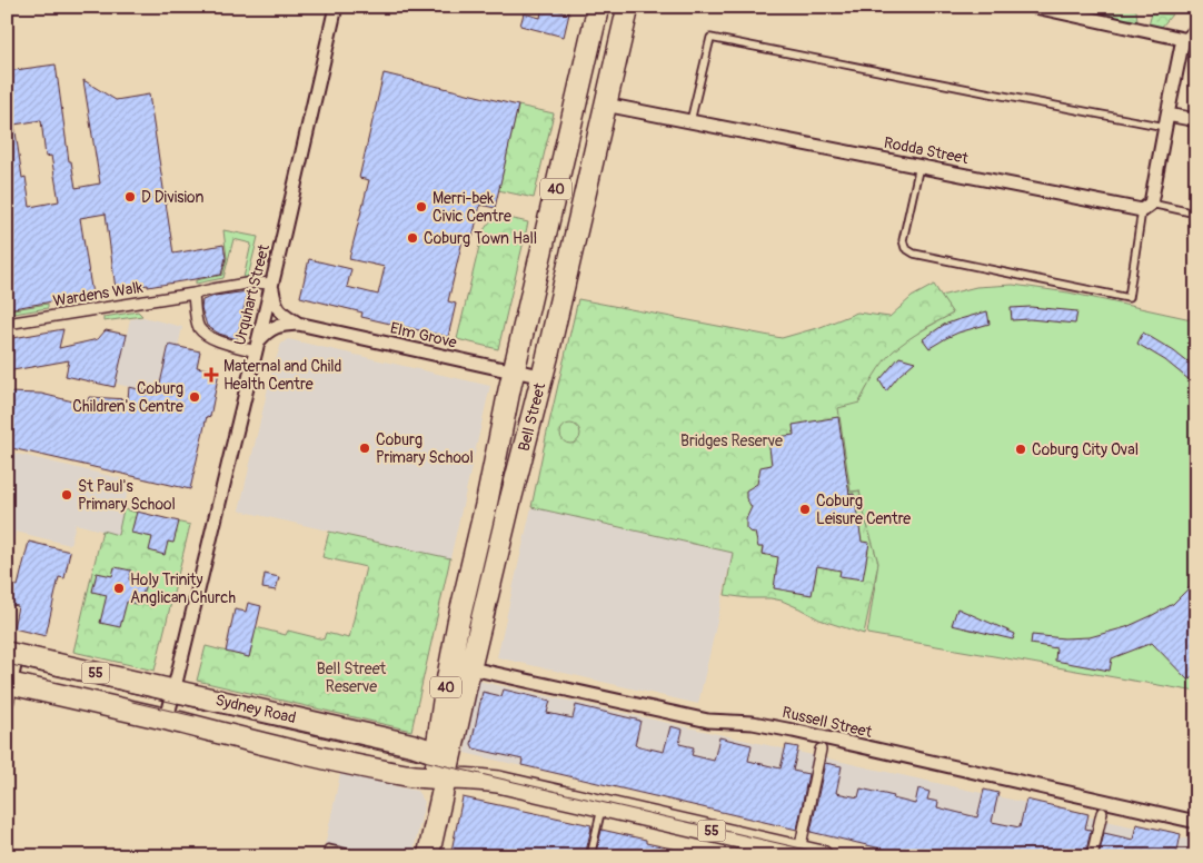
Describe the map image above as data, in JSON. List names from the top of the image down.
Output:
{
  "streets": {
    "highway": [
      "40",
      "Bell Street",
      "55",
      "Sydney Road"
    ],
    "street": [
      "Rodda Street",
      "Wardens Walk",
      "Urquhart Street",
      "Elm Grove",
      "Russell Street"
    ]
  },
  "crossings": [
    ["Rodda Street", "Bell Street"],
    ["Wardens Walk", "Urquhart Street"],
    ["Wardens Walk", "Elm Grove"],
    ["Urquhart Street", "Elm Grove"],
    ["Urquhart Street", "Sydney Road"],
    ["Elm Grove", "Bell Street"],
    ["Bell Street", "Sydney Road"],
    ["Bell Street", "Russell Street"]
  ],
  "parks": ["Bridges Reserve", "Bell Street Reserve"],
  "places": {
    "other": [
      "D Division",
      "Merri-bek Civic Centre",
      "Coburg Town Hall",
      "Coburg Children's Centre",
      "Coburg Primary School",
      "Coburg City Oval",
      "St Paul's Primary School",
      "Coburg Leisure Centre",
      "Holy Trinity Anglican Church"
    ],
    "health": ["Maternal and Child Health Centre"]
  }
}
